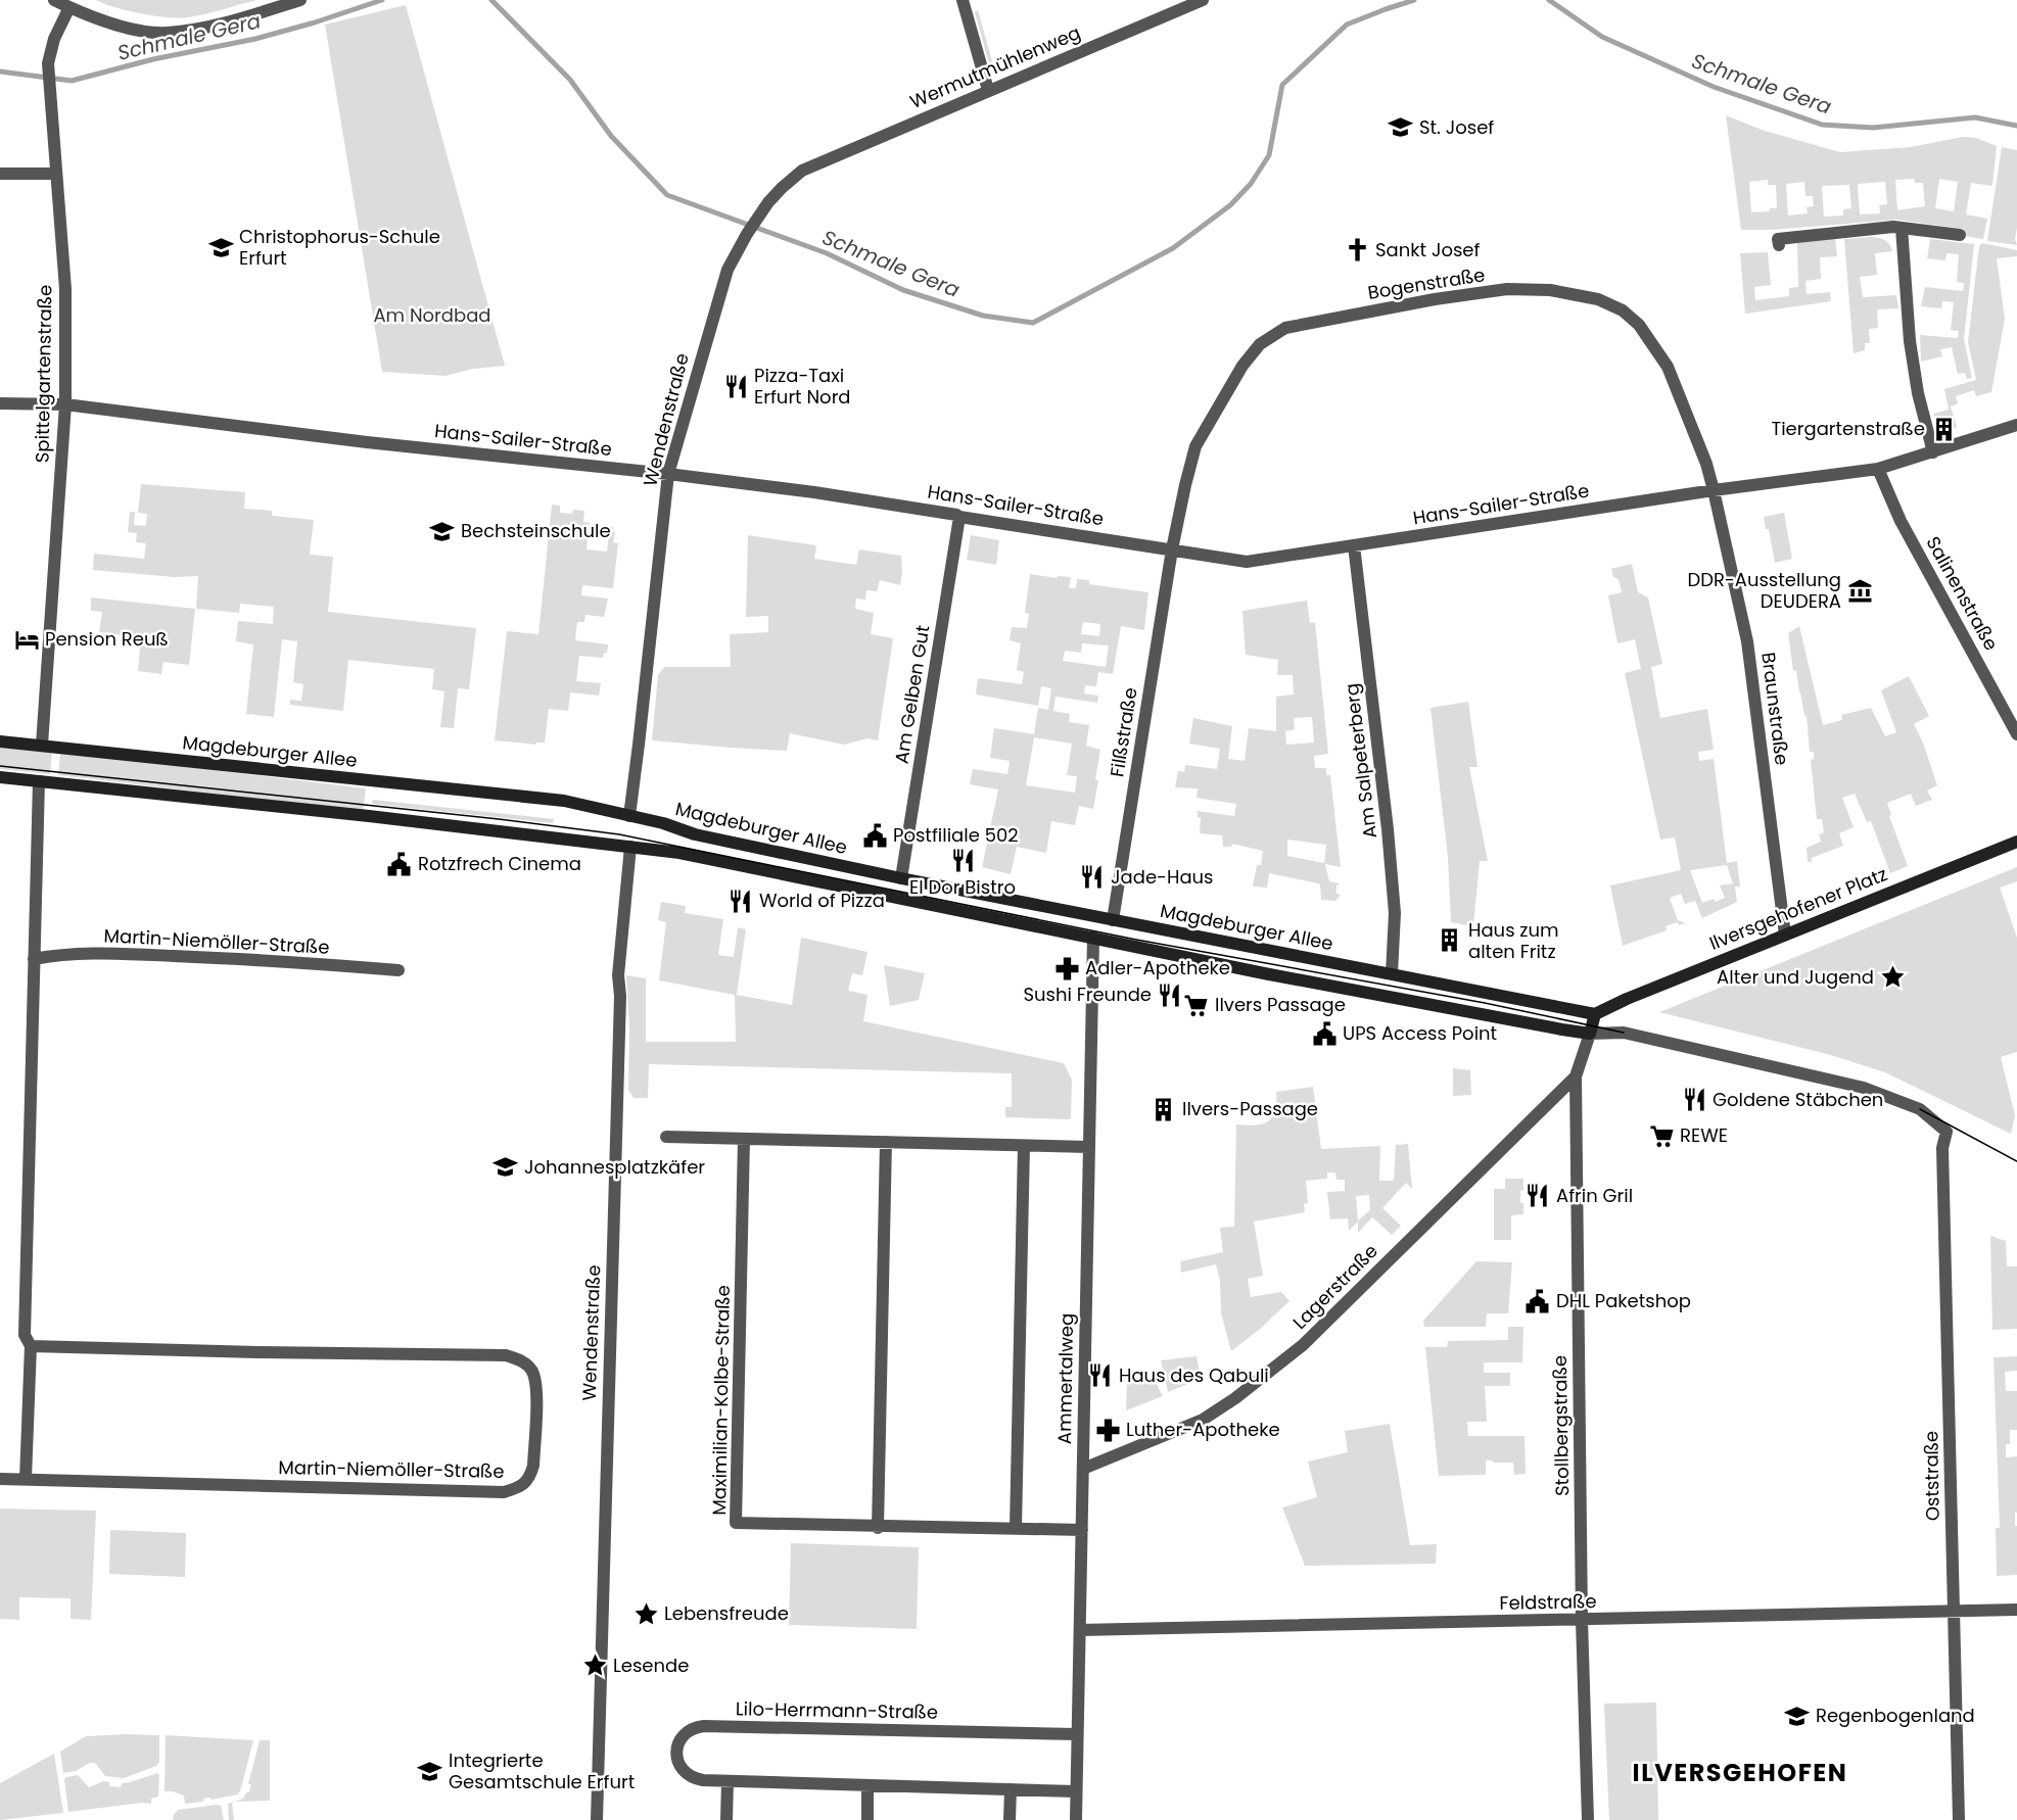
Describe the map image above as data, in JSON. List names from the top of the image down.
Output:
{
  "streets": {
    "main road": ["Magdeburger Allee", "Ilversgehofener Platz"],
    "street": [
      "Wermutmühlenweg",
      "Bogenstraße",
      "Spittelgartenstraße",
      "Wendenstraße",
      "Hans-Sailer-Straße",
      "Salinenstraße",
      "Am Gelben Gut",
      "Braunstraße",
      "Filßstraße",
      "Am Salpeterberg",
      "Martin-Niemöller-Straße",
      "Lagerstraße",
      "Ammertalweg",
      "Maximilian-Kolbe-Straße",
      "Stollbergstraße",
      "Oststraße",
      "Feldstraße",
      "Lilo-Herrmann-Straße"
    ]
  },
  "crossings": [
    ["Wermutmühlenweg", "Wendenstraße"],
    ["Bogenstraße", "Hans-Sailer-Straße"],
    ["Bogenstraße", "Braunstraße"],
    ["Bogenstraße", "Filßstraße"],
    ["Spittelgartenstraße", "Hans-Sailer-Straße"],
    ["Spittelgartenstraße", "Magdeburger Allee"],
    ["Wendenstraße", "Hans-Sailer-Straße"],
    ["Wendenstraße", "Magdeburger Allee"],
    ["Hans-Sailer-Straße", "Salinenstraße"],
    ["Hans-Sailer-Straße", "Am Gelben Gut"],
    ["Hans-Sailer-Straße", "Braunstraße"],
    ["Hans-Sailer-Straße", "Filßstraße"],
    ["Hans-Sailer-Straße", "Am Salpeterberg"],
    ["Am Gelben Gut", "Magdeburger Allee"],
    ["Braunstraße", "Ilversgehofener Platz"],
    ["Filßstraße", "Magdeburger Allee"],
    ["Magdeburger Allee", "Am Salpeterberg"],
    ["Magdeburger Allee", "Ilversgehofener Platz"],
    ["Lagerstraße", "Ammertalweg"],
    ["Lagerstraße", "Stollbergstraße"],
    ["Ammertalweg", "Maximilian-Kolbe-Straße"],
    ["Ammertalweg", "Feldstraße"],
    ["Ammertalweg", "Lilo-Herrmann-Straße"],
    ["Stollbergstraße", "Oststraße"],
    ["Stollbergstraße", "Feldstraße"],
    ["Oststraße", "Feldstraße"]
  ],
  "districts": ["ILVERSGEHOFEN"],
  "water": ["Schmale Gera"],
  "parks": ["Am Nordbad"],
  "places": {
    "school or university": [
      "St. Josef",
      "Christophorus-Schule Erfurt",
      "Bechsteinschule",
      "Johannesplatzkäfer",
      "Regenbogenland",
      "Integrierte Gesamtschule Erfurt"
    ],
    "church": ["Sankt Josef"],
    "restaurant": [
      "Pizza-Taxi Erfurt Nord",
      "El Dor Bistro",
      "Jade-Haus",
      "World of Pizza",
      "Sushi Freunde",
      "Goldene Stäbchen",
      "Afrin Gril",
      "Haus des Qabuli"
    ],
    "building": ["Tiergartenstraße", "Haus zum alten Fritz", "Ilvers-Passage"],
    "museum": ["DDR-Ausstellung DEUDERA"],
    "hotel": ["Pension Reuß"],
    "public building": [
      "Postfiliale 502",
      "Rotzfrech Cinema",
      "UPS Access Point",
      "DHL Paketshop"
    ],
    "pharmacy": ["Adler-Apotheke", "Luther-Apotheke"],
    "place": ["Alter und Jugend", "Lebensfreude", "Lesende"],
    "supermarket": ["Ilvers Passage", "REWE"]
  }
}
